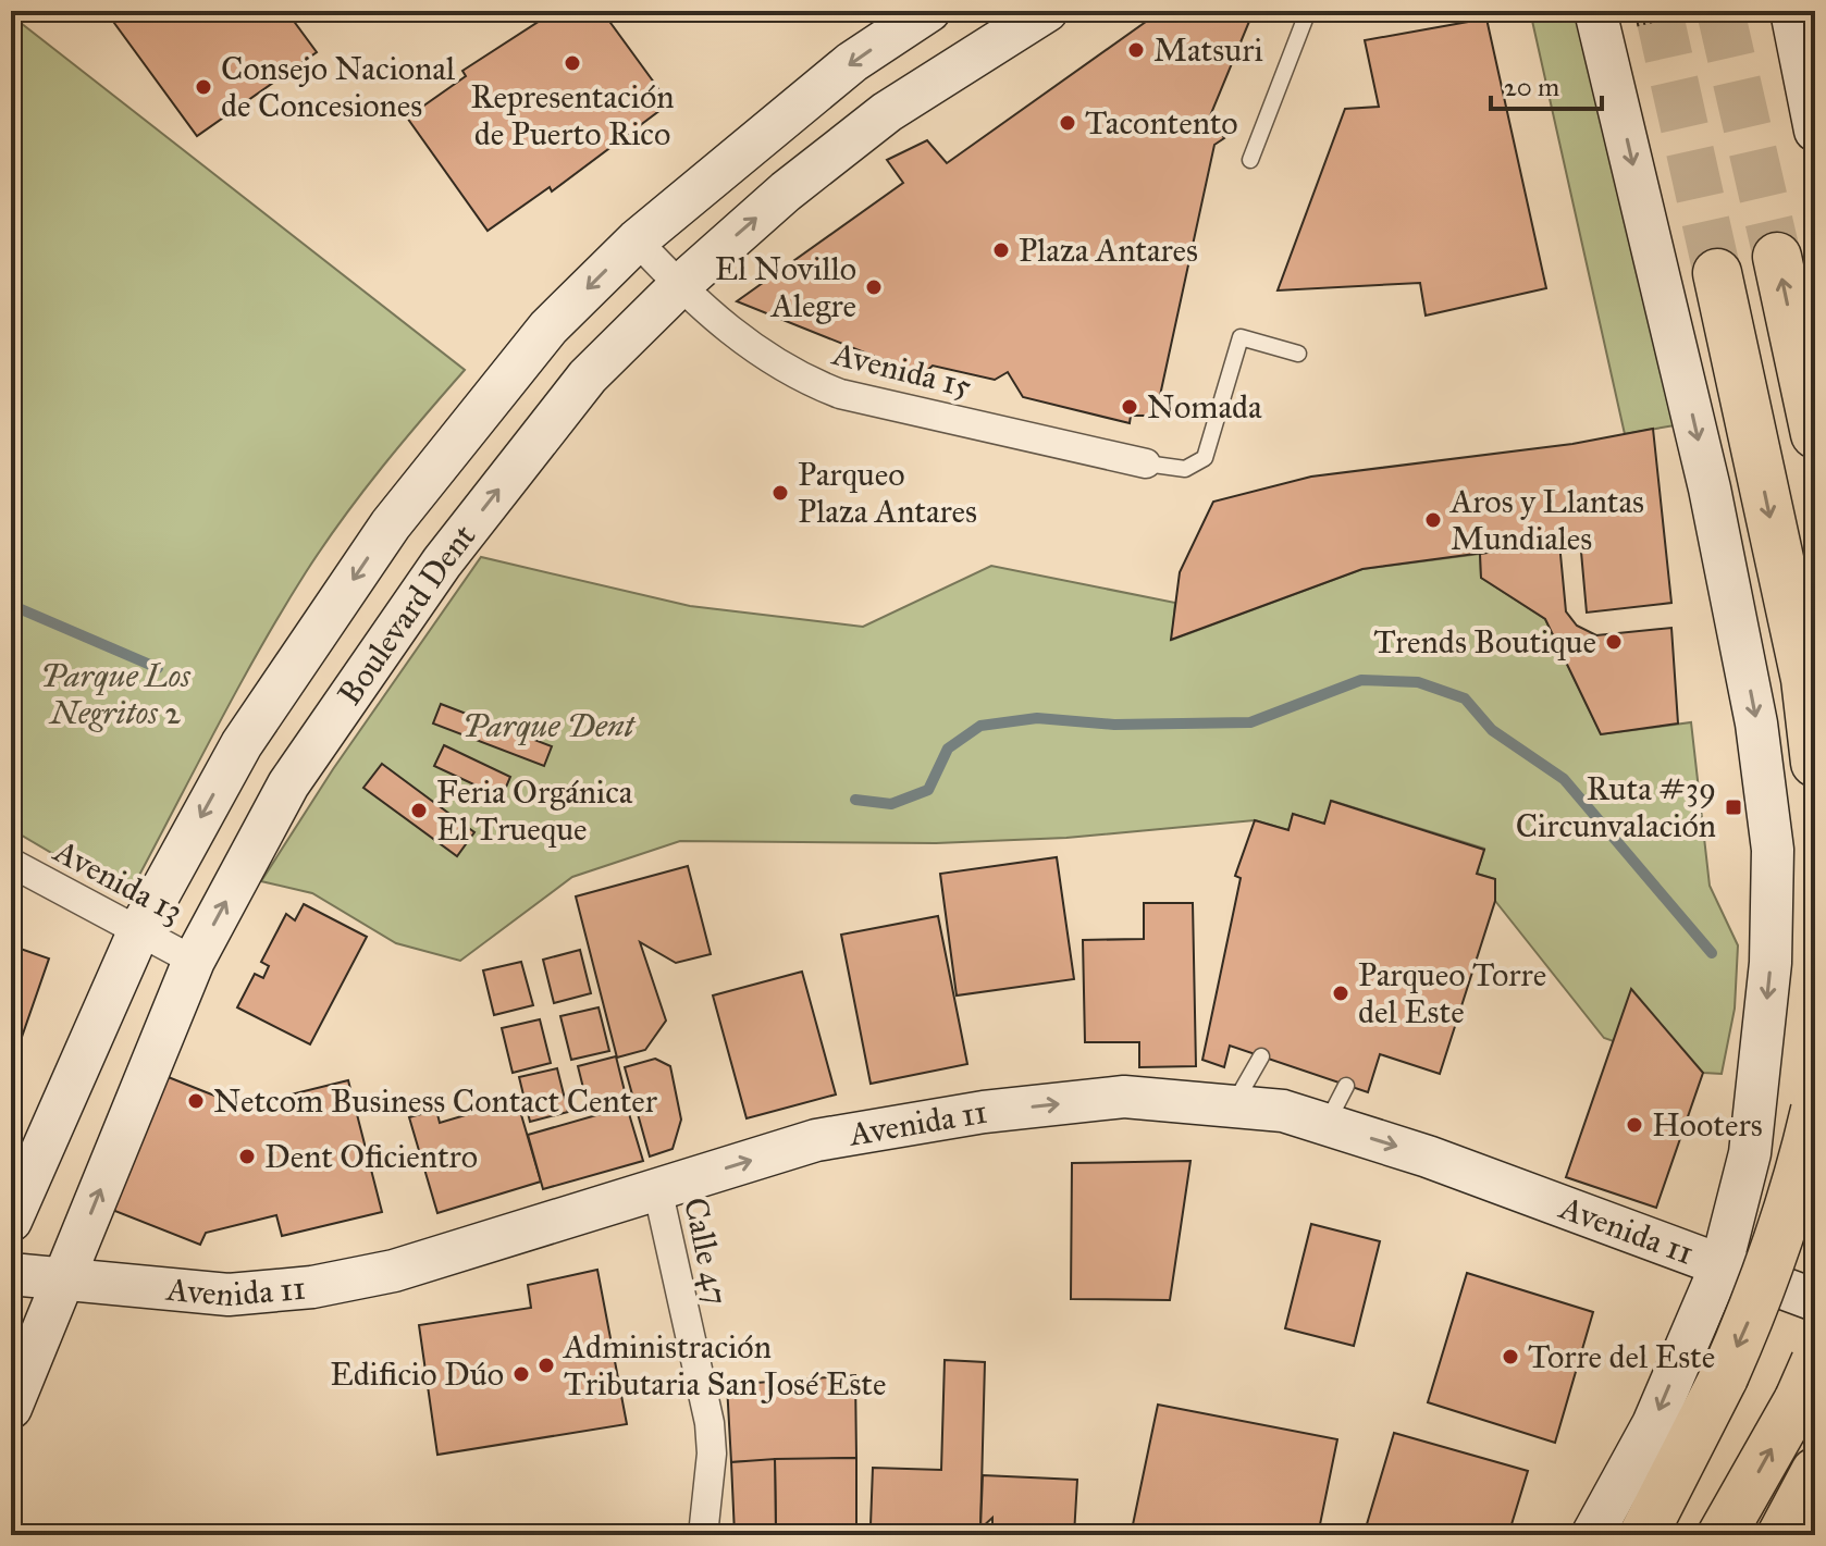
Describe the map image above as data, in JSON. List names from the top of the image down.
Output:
{
  "streets": {
    "street": [
      "Avenida 15",
      "Boulevard Dent",
      "Avenida 13",
      "Avenida 11",
      "Calle 47"
    ]
  },
  "crossings": [
    ["Avenida 15", "Boulevard Dent"],
    ["Boulevard Dent", "Avenida 13"],
    ["Boulevard Dent", "Avenida 11"],
    ["Avenida 11", "Calle 47"]
  ],
  "one_way": ["Avenida 11"],
  "parks": ["Parque Los Negritos 2", "Parque Dent"],
  "places": {
    "other": [
      "Matsuri",
      "Representación de Puerto Rico",
      "Consejo Nacional de Concesiones",
      "Tacontento",
      "Plaza Antares",
      "El Novillo Alegre",
      "Nomada",
      "Parqueo Plaza Antares",
      "Aros y Llantas Mundiales",
      "Trends Boutique",
      "Feria Orgánica El Trueque",
      "Parqueo Torre del Este",
      "Netcom Business Contact Center",
      "Hooters",
      "Dent Oficientro",
      "Torre del Este",
      "Administración Tributaria San José Este",
      "Edificio Dúo"
    ],
    "transit": ["Ruta #39 Circunvalación"]
  },
  "scale_bar": "20 m"
}
